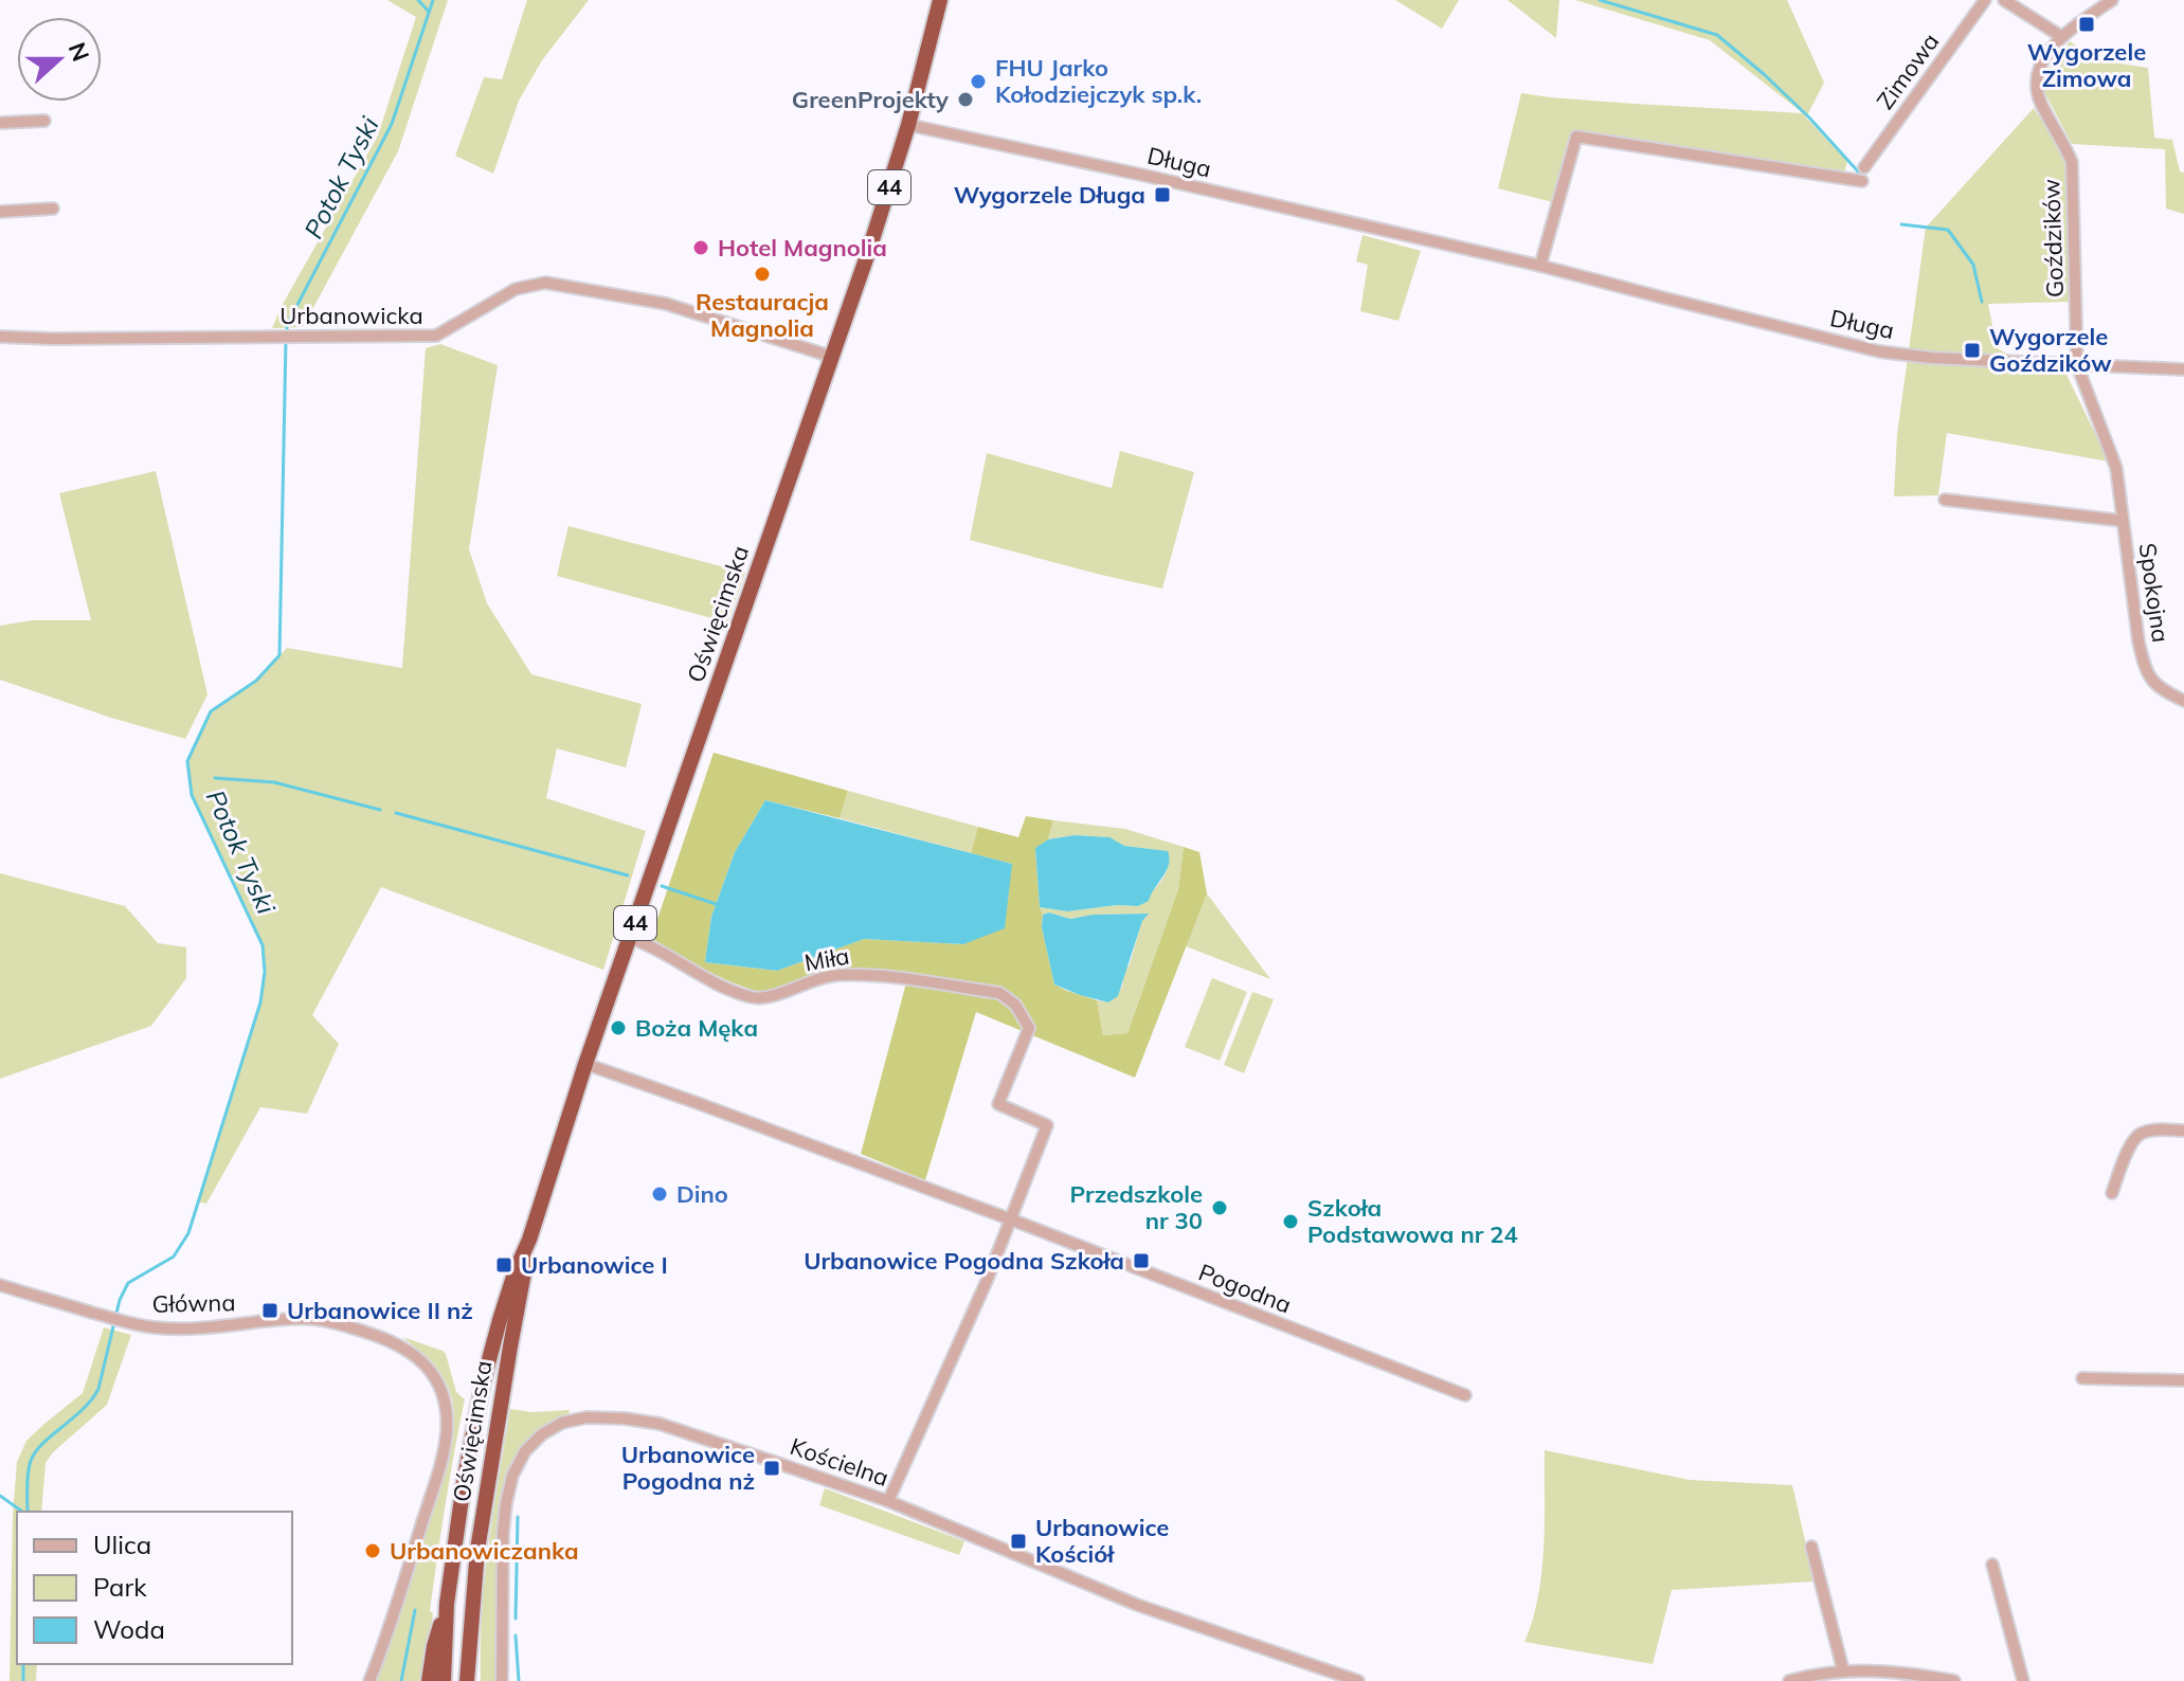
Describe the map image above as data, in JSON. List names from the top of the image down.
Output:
{
  "streets": {
    "highway": ["44", "Oświęcimska"],
    "street": [
      "Zimowa",
      "Długa",
      "Goździków",
      "Urbanowicka",
      "Spokojna",
      "Miła",
      "Pogodna",
      "Główna",
      "Kościelna"
    ]
  },
  "crossings": [
    ["Długa", "Goździków"],
    ["Długa", "Spokojna"],
    ["Długa", "Oświęcimska"],
    ["44", "Oświęcimska"],
    ["Goździków", "Spokojna"],
    ["Urbanowicka", "Oświęcimska"],
    ["Oświęcimska", "Miła"],
    ["Oświęcimska", "Pogodna"],
    ["Oświęcimska", "Główna"],
    ["Miła", "Pogodna"]
  ],
  "water": ["Potok Tyski"],
  "places": {
    "transit": [
      "Wygorzele Zimowa",
      "Wygorzele Długa",
      "Wygorzele Goździków",
      "Urbanowice Pogodna Szkoła",
      "Urbanowice I",
      "Urbanowice II nż",
      "Urbanowice Pogodna nż",
      "Urbanowice Kościół"
    ],
    "other": [
      "FHU Jarko Kołodziejczyk sp.k.",
      "GreenProjekty",
      "Hotel Magnolia",
      "Restauracja Magnolia",
      "Boża Męka",
      "Dino",
      "Przedszkole nr 30",
      "Szkoła Podstawowa nr 24",
      "Urbanowiczanka"
    ]
  },
  "legend": ["Ulica", "Park", "Woda"],
  "north": "right"
}
